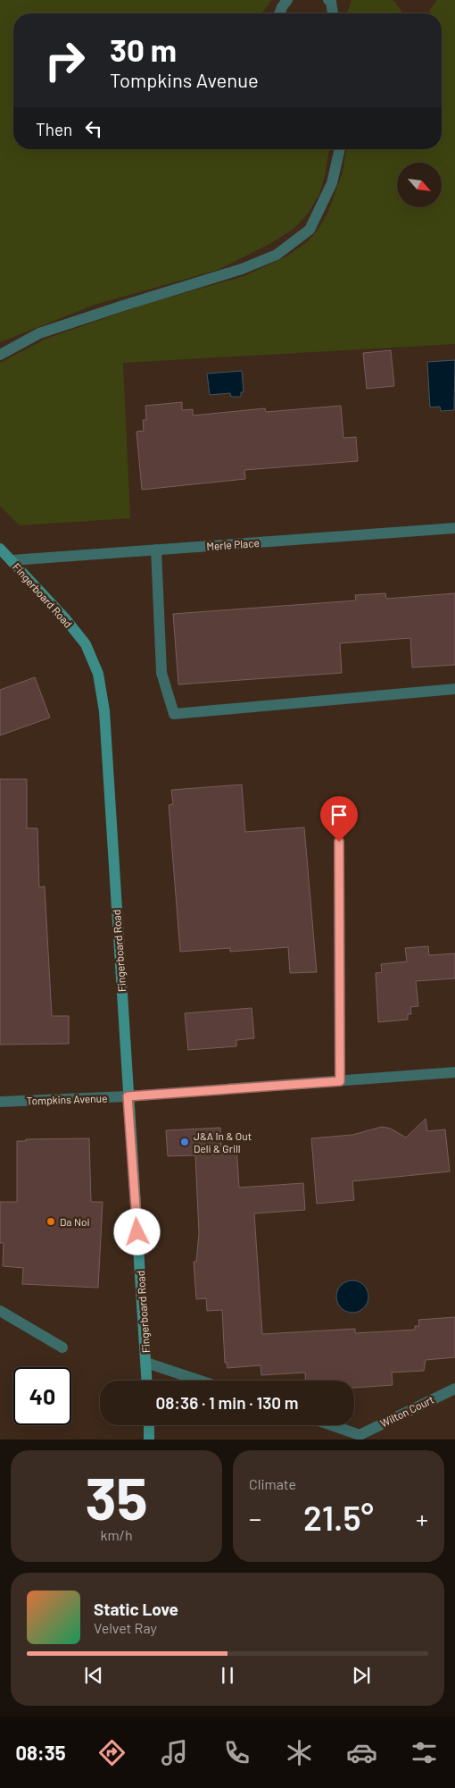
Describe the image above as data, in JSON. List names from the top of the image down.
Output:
{
  "streets": {
    "street": [
      "Merle Place",
      "Fingerboard Road",
      "Tompkins Avenue",
      "Wilton Court"
    ]
  },
  "crossings": [
    ["Merle Place", "Fingerboard Road"],
    ["Fingerboard Road", "Tompkins Avenue"]
  ],
  "places": ["J&A In & Out Deli & Grill", "Da Noi"],
  "north": "bottom right",
  "page": {
    "turn": ["30 m", "Tompkins Avenue"],
    "then": "Then",
    "limit": "40",
    "trip": "08:36 · 1 min · 130 m",
    "tile": [
      ["35", "km/h"],
      "Climate"
    ],
    "heat": ["−", "21.5°", "+"],
    "song": ["Static Love", "Velvet Ray"],
    "tabs": "08:35"
  }
}
